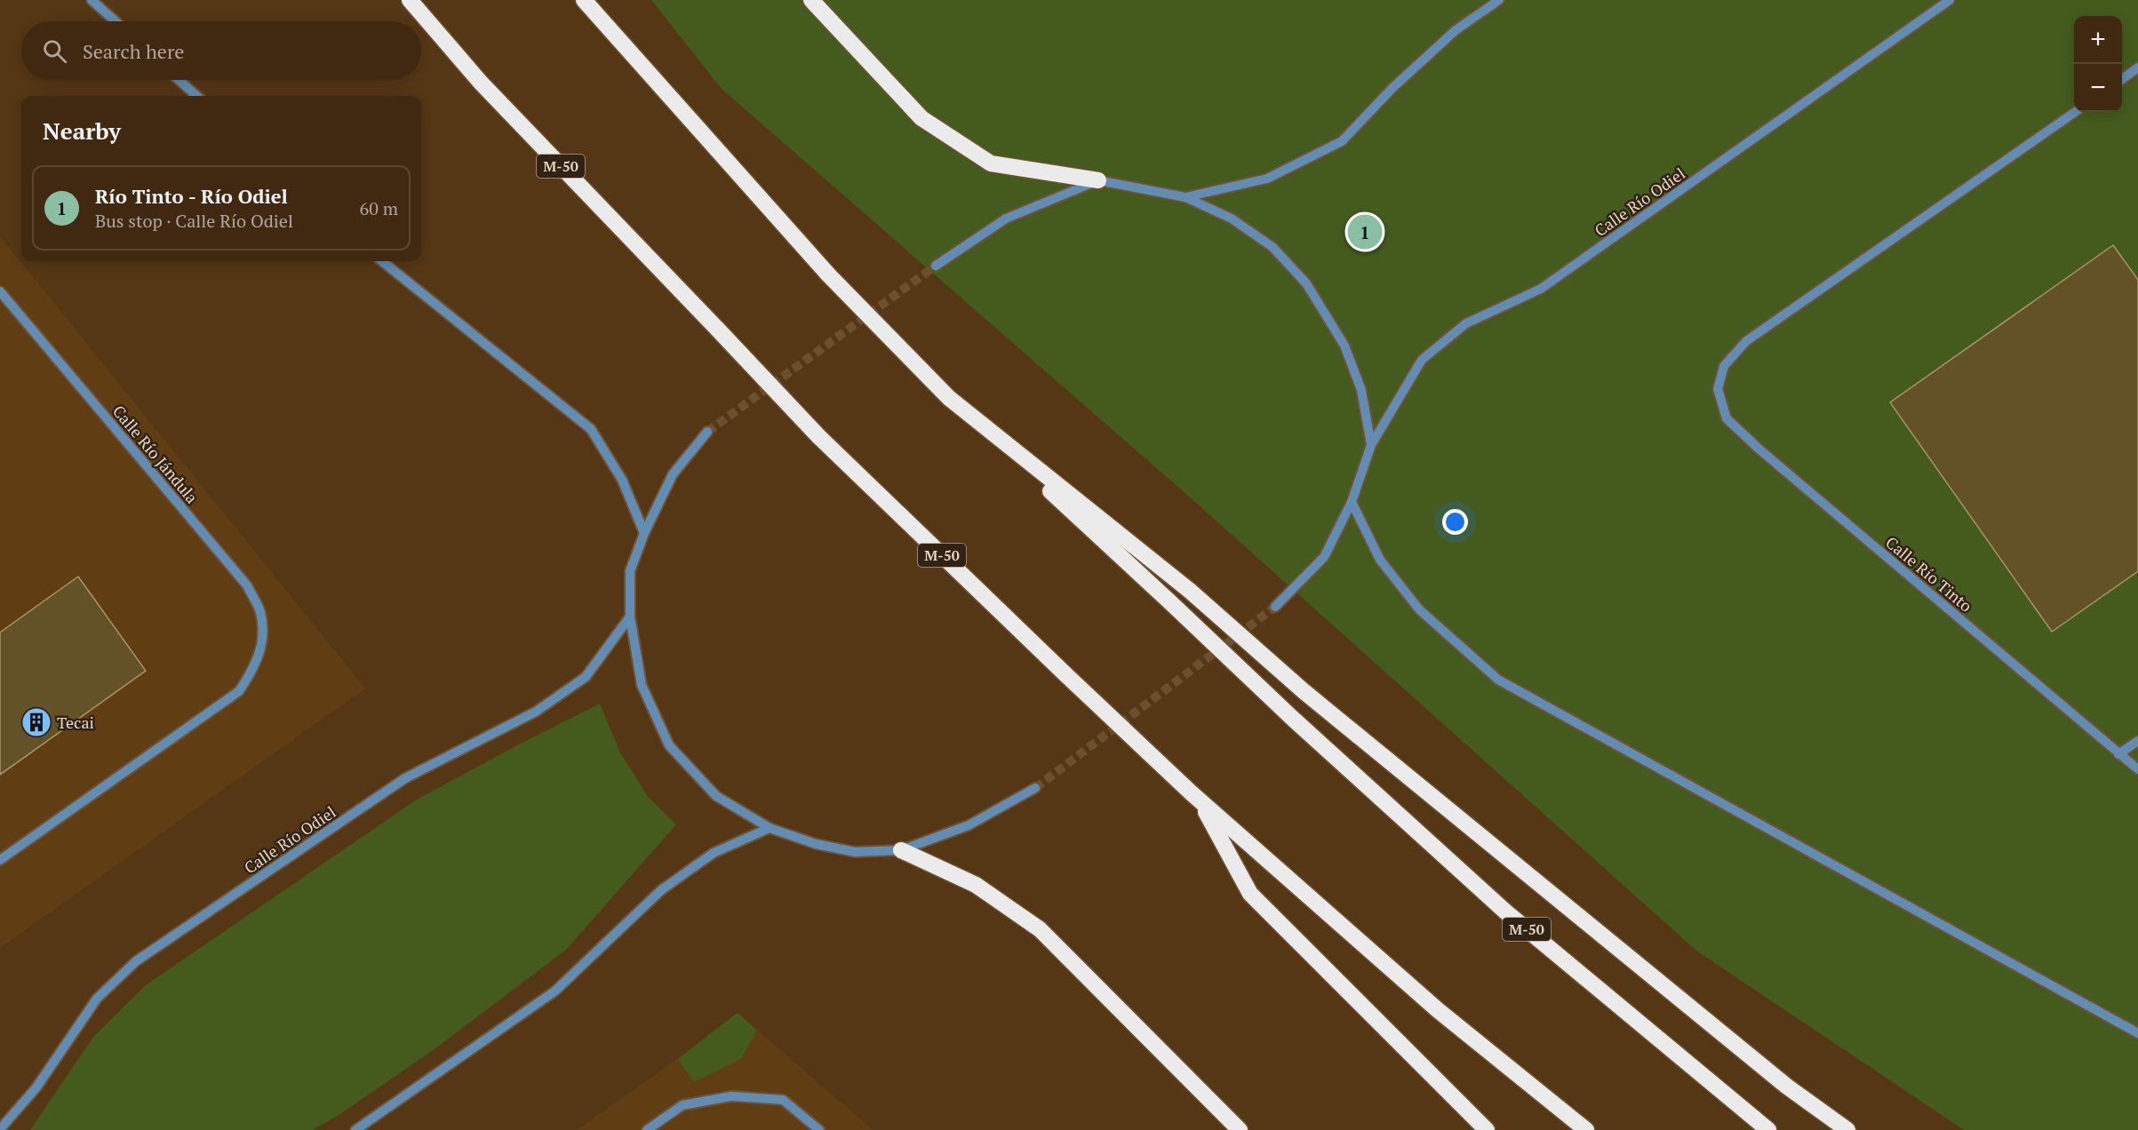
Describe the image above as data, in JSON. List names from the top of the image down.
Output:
{
  "streets": {
    "highway": ["M-50"],
    "street": ["Calle Río Odiel", "Calle Río Jándula", "Calle Río Tinto"]
  },
  "places": {
    "building": ["Tecai"]
  },
  "page": {
    "map_buttons": ["+", "−"],
    "search": "Search here",
    "heading": "Nearby",
    "list": [
      {
        "mark": "1",
        "name": "Río Tinto - Río Odiel",
        "note": "Bus stop · Calle Río Odiel",
        "value": "60 m"
      }
    ],
    "pins": "1"
  }
}
